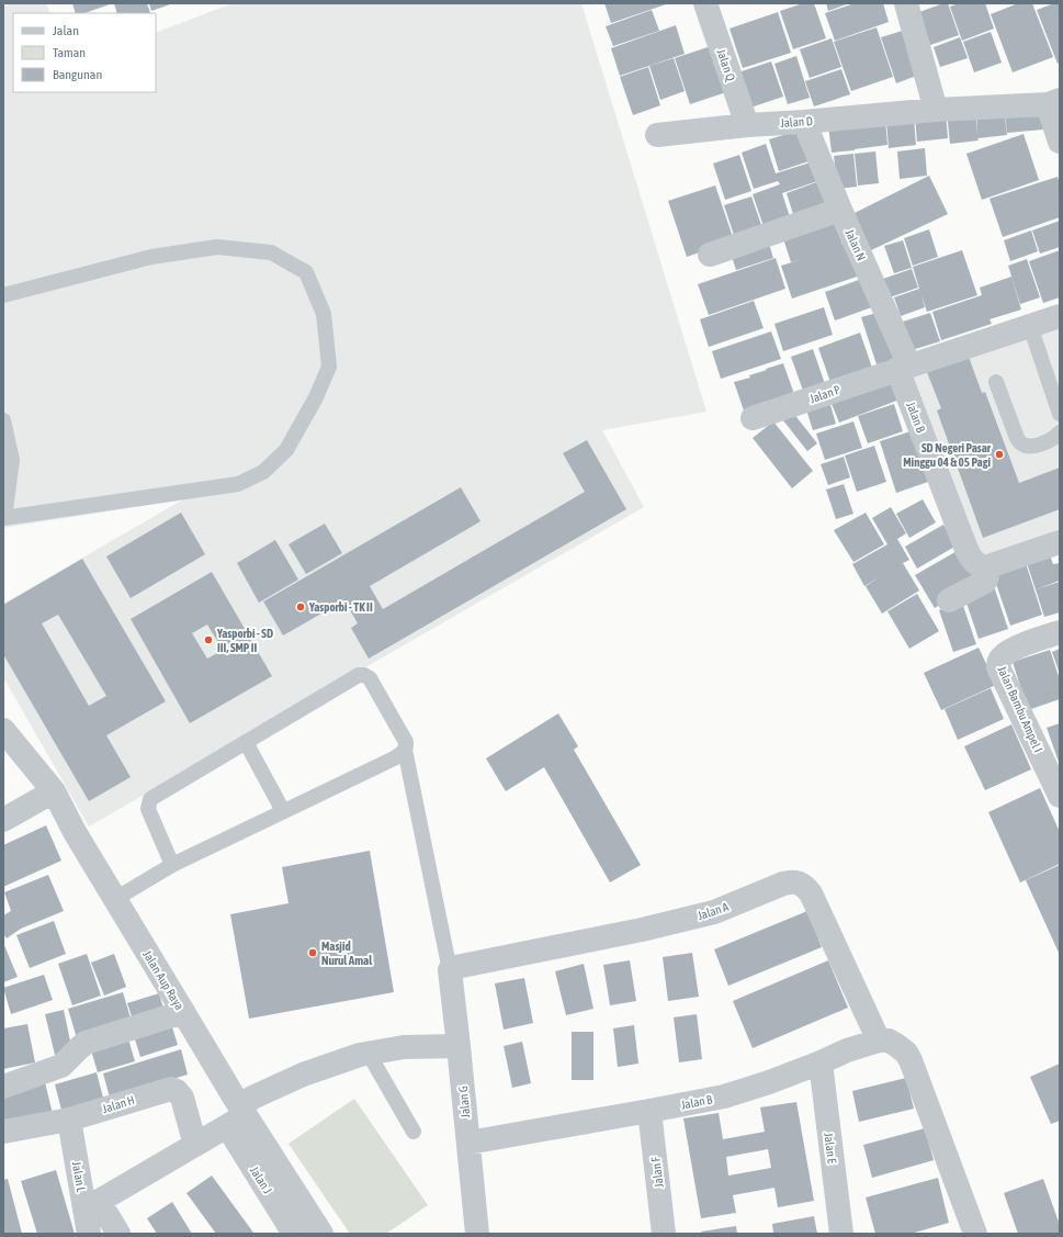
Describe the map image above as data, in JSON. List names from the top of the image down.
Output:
{
  "streets": {
    "street": [
      "Jalan Q",
      "Jalan D",
      "Jalan N",
      "Jalan P",
      "Jalan B",
      "Jalan Bambu Ampel I",
      "Jalan A",
      "Jalan Aup Raya",
      "Jalan G",
      "Jalan H",
      "Jalan E",
      "Jalan F",
      "Jalan L",
      "Jalan J"
    ]
  },
  "crossings": [
    ["Jalan Q", "Jalan D"],
    ["Jalan D", "Jalan N"],
    ["Jalan N", "Jalan P"],
    ["Jalan N", "Jalan B"],
    ["Jalan P", "Jalan B"],
    ["Jalan B", "Jalan A"],
    ["Jalan B", "Jalan G"],
    ["Jalan B", "Jalan E"],
    ["Jalan B", "Jalan F"],
    ["Jalan A", "Jalan G"],
    ["Jalan Aup Raya", "Jalan J"],
    ["Jalan H", "Jalan L"]
  ],
  "places": [
    "SD Negeri Pasar Minggu 04 & 05 Pagi",
    "Yasporbi - TK II",
    "Yasporbi - SD III, SMP II",
    "Masjid Nurul Amal"
  ],
  "legend": ["Jalan", "Taman", "Bangunan"]
}
